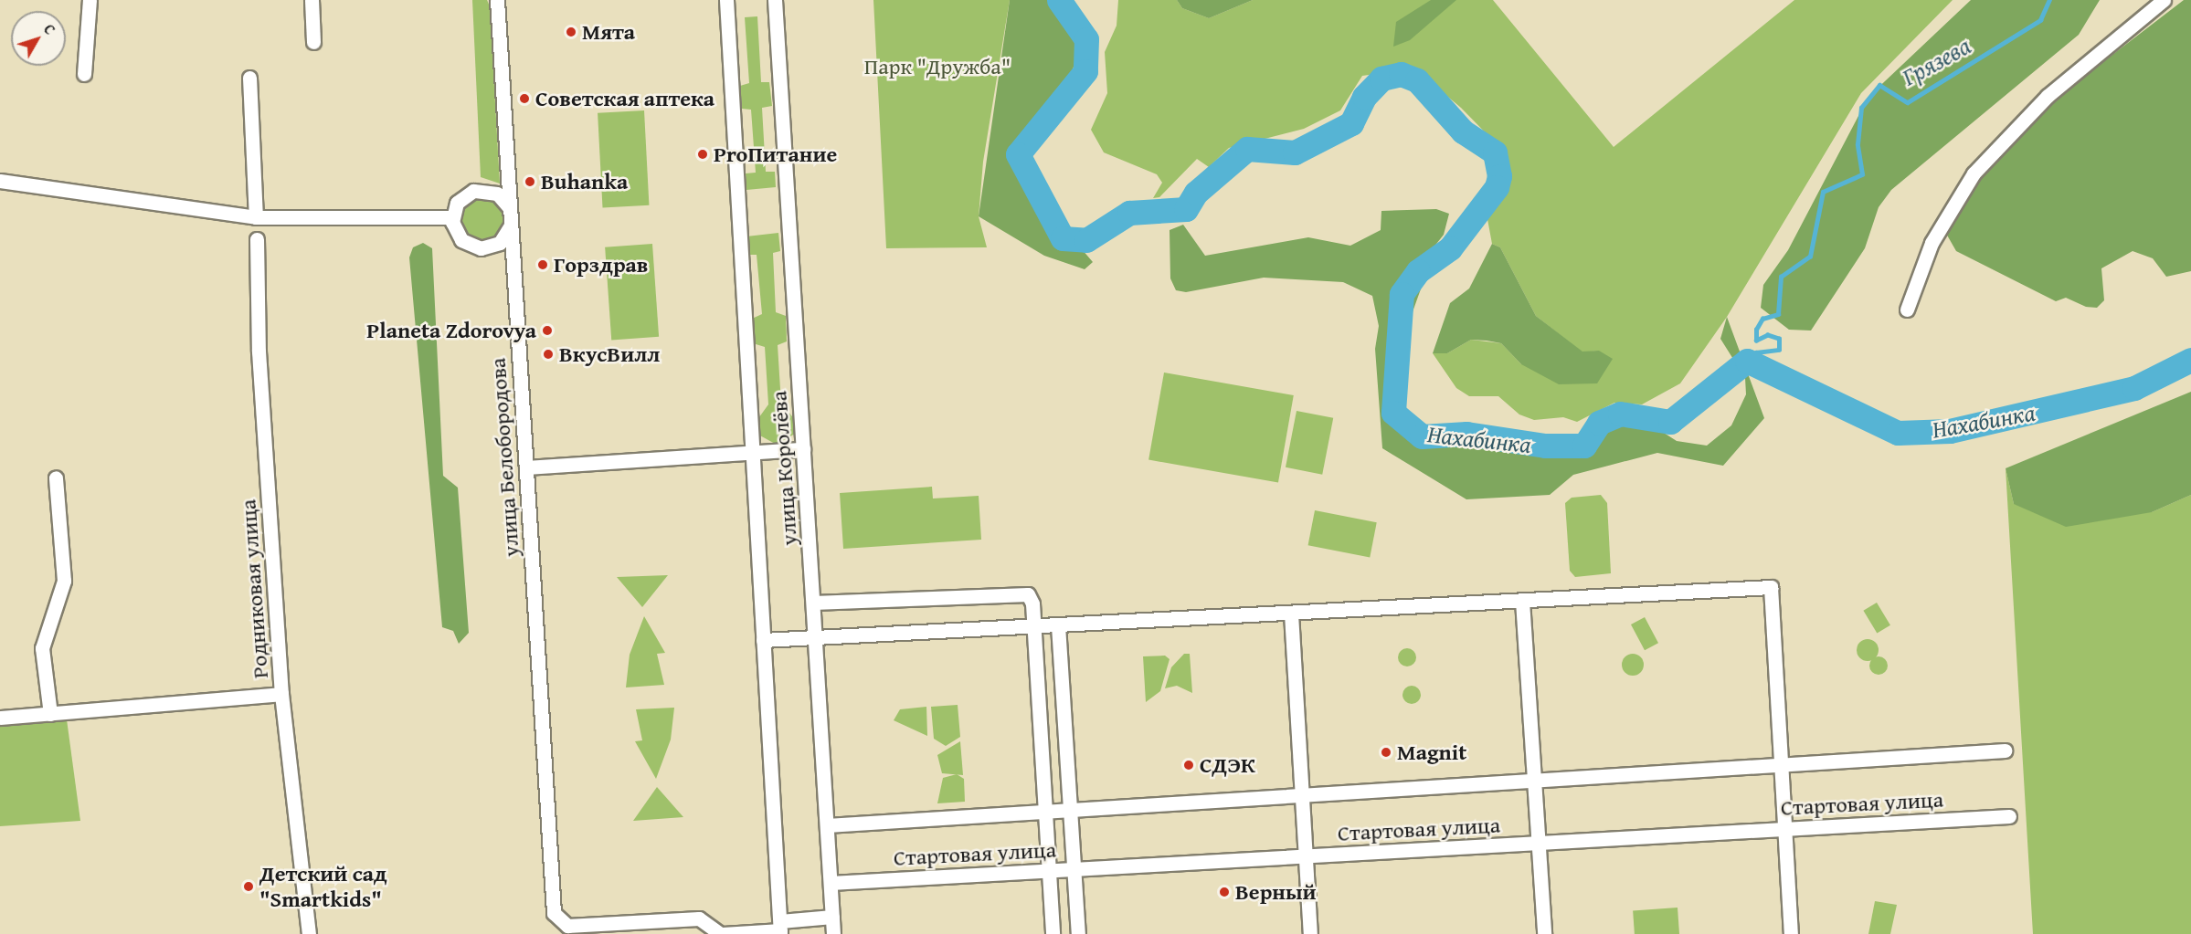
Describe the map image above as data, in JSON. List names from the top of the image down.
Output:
{
  "streets": {
    "street": [
      "улица Белобородова",
      "улица Королёва",
      "Родниковая улица",
      "Стартовая улица"
    ]
  },
  "crossings": [
    ["улица Королёва", "Стартовая улица"]
  ],
  "water": ["Грязева", "Нахабинка"],
  "parks": ["Парк \"Дружба\""],
  "places": [
    "Мята",
    "Советская аптека",
    "ProПитание",
    "Buhanka",
    "Горздрав",
    "Planeta Zdorovya",
    "ВкусВилл",
    "Magnit",
    "СДЭК",
    "Детский сад \"Smartkids\"",
    "Верный"
  ],
  "north": "top right"
}
